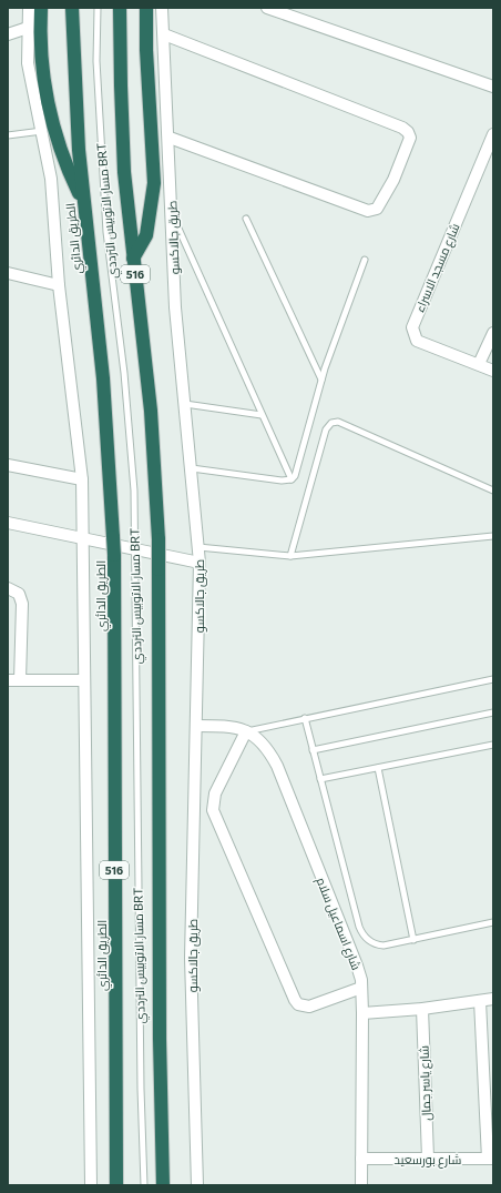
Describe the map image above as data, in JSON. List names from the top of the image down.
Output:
{
  "streets": {
    "highway": ["الطريق الدائري", "516"],
    "street": [
      "طريق جالاكسو",
      "شارع مسجد الاسراء",
      "شارع اسماعيل سلام",
      "شارع ياسر جمال",
      "شارع بورسعيد"
    ],
    "lane": ["مسار الاتوبيس الترددي BRT"]
  },
  "crossings": [
    ["طريق جالاكسو", "شارع اسماعيل سلام"],
    ["شارع اسماعيل سلام", "شارع بورسعيد"],
    ["شارع ياسر جمال", "شارع بورسعيد"]
  ]
}
